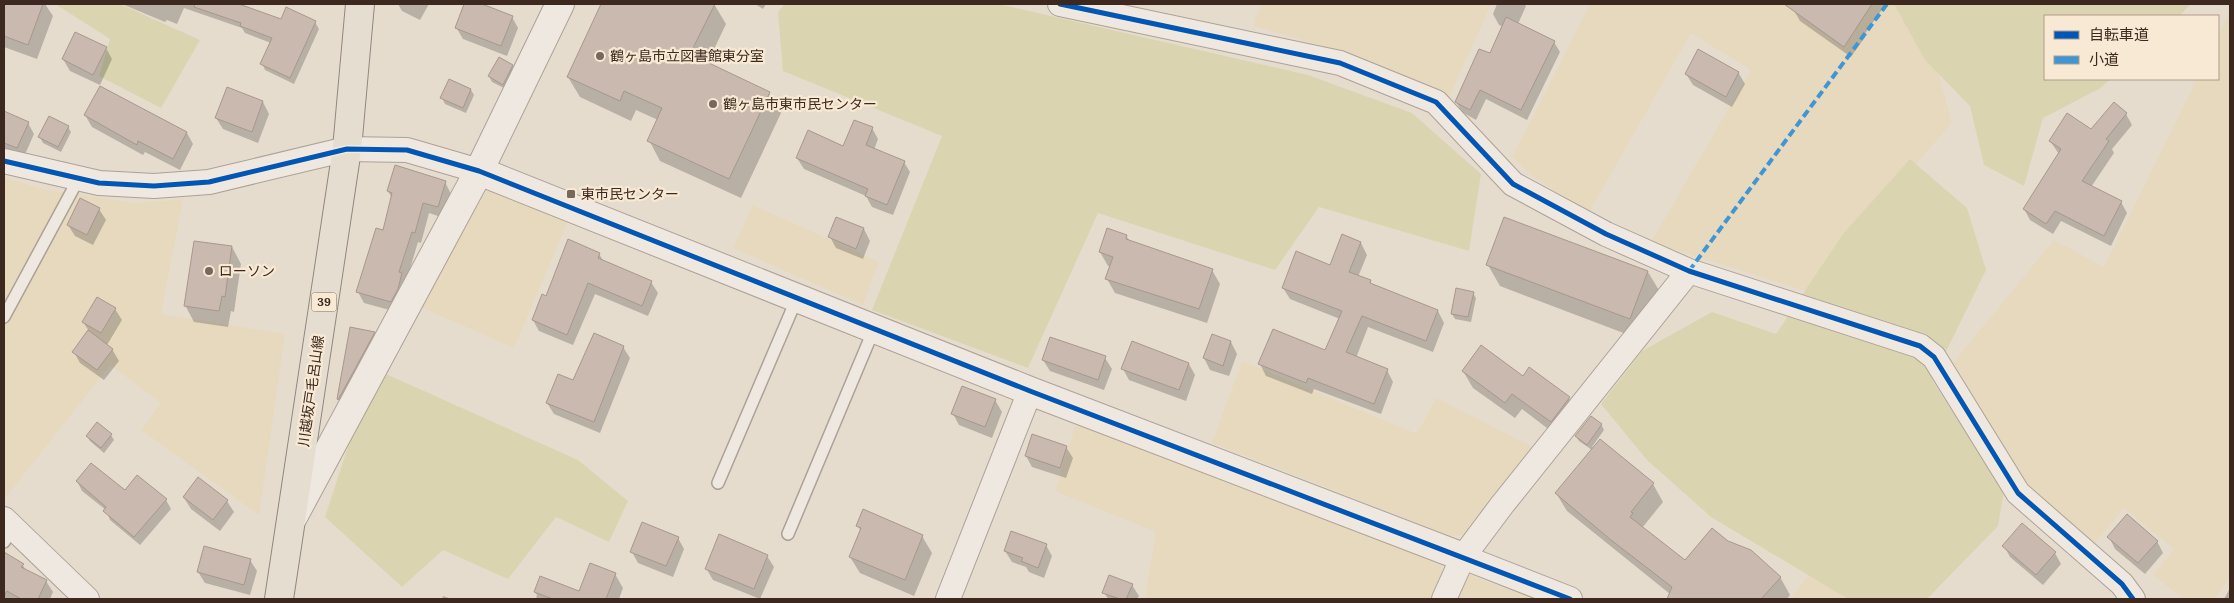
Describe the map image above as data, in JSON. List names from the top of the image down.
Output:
{
  "streets": {
    "main road": ["39", "川越坂戸毛呂山線"]
  },
  "places": {
    "other": ["鶴ヶ島市立図書館東分室", "鶴ヶ島市東市民センター", "ローソン"],
    "transit": ["東市民センター"]
  },
  "legend": ["自転車道", "小道"]
}
